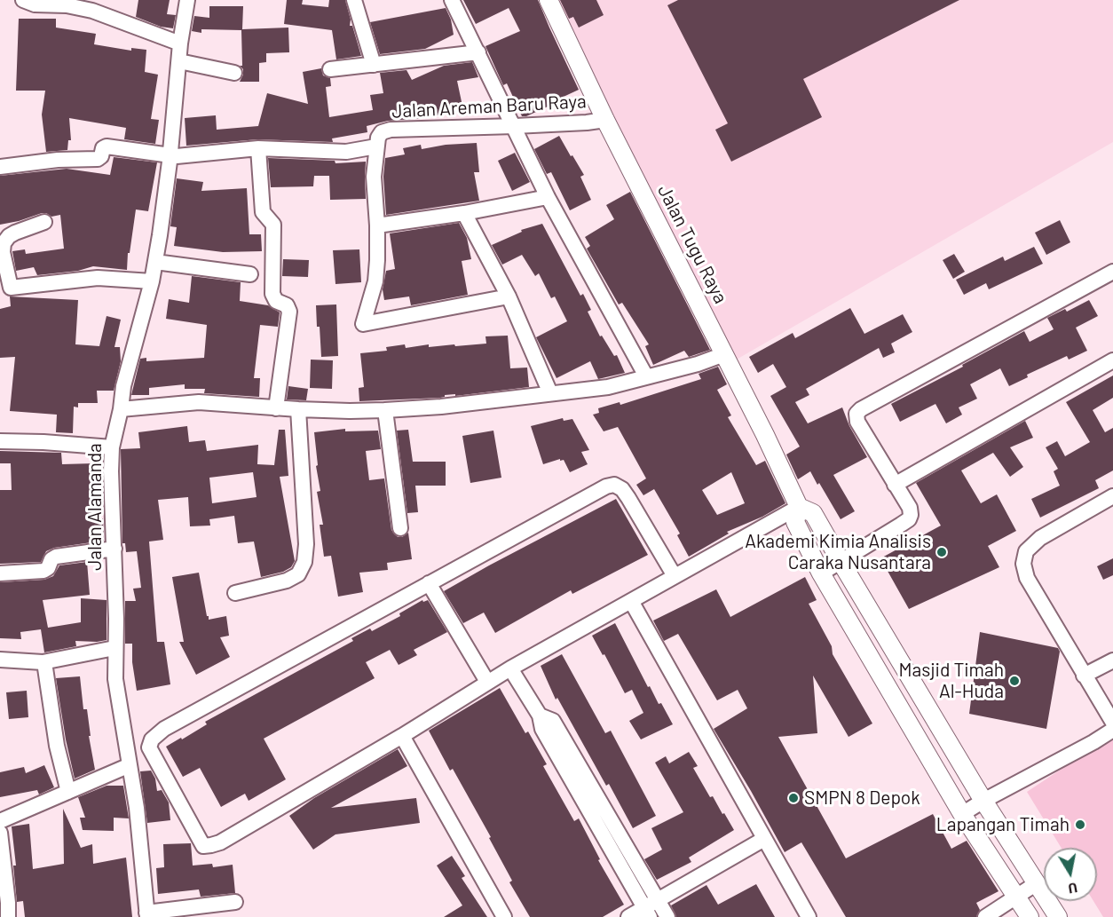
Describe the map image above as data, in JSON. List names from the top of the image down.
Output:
{
  "streets": {
    "street": ["Jalan Areman Baru Raya", "Jalan Tugu Raya", "Jalan Alamanda"]
  },
  "crossings": [
    ["Jalan Areman Baru Raya", "Jalan Tugu Raya"],
    ["Jalan Areman Baru Raya", "Jalan Alamanda"]
  ],
  "places": [
    "Akademi Kimia Analisis Caraka Nusantara",
    "Masjid Timah Al-Huda",
    "SMPN 8 Depok",
    "Lapangan Timah"
  ],
  "north": "bottom"
}
